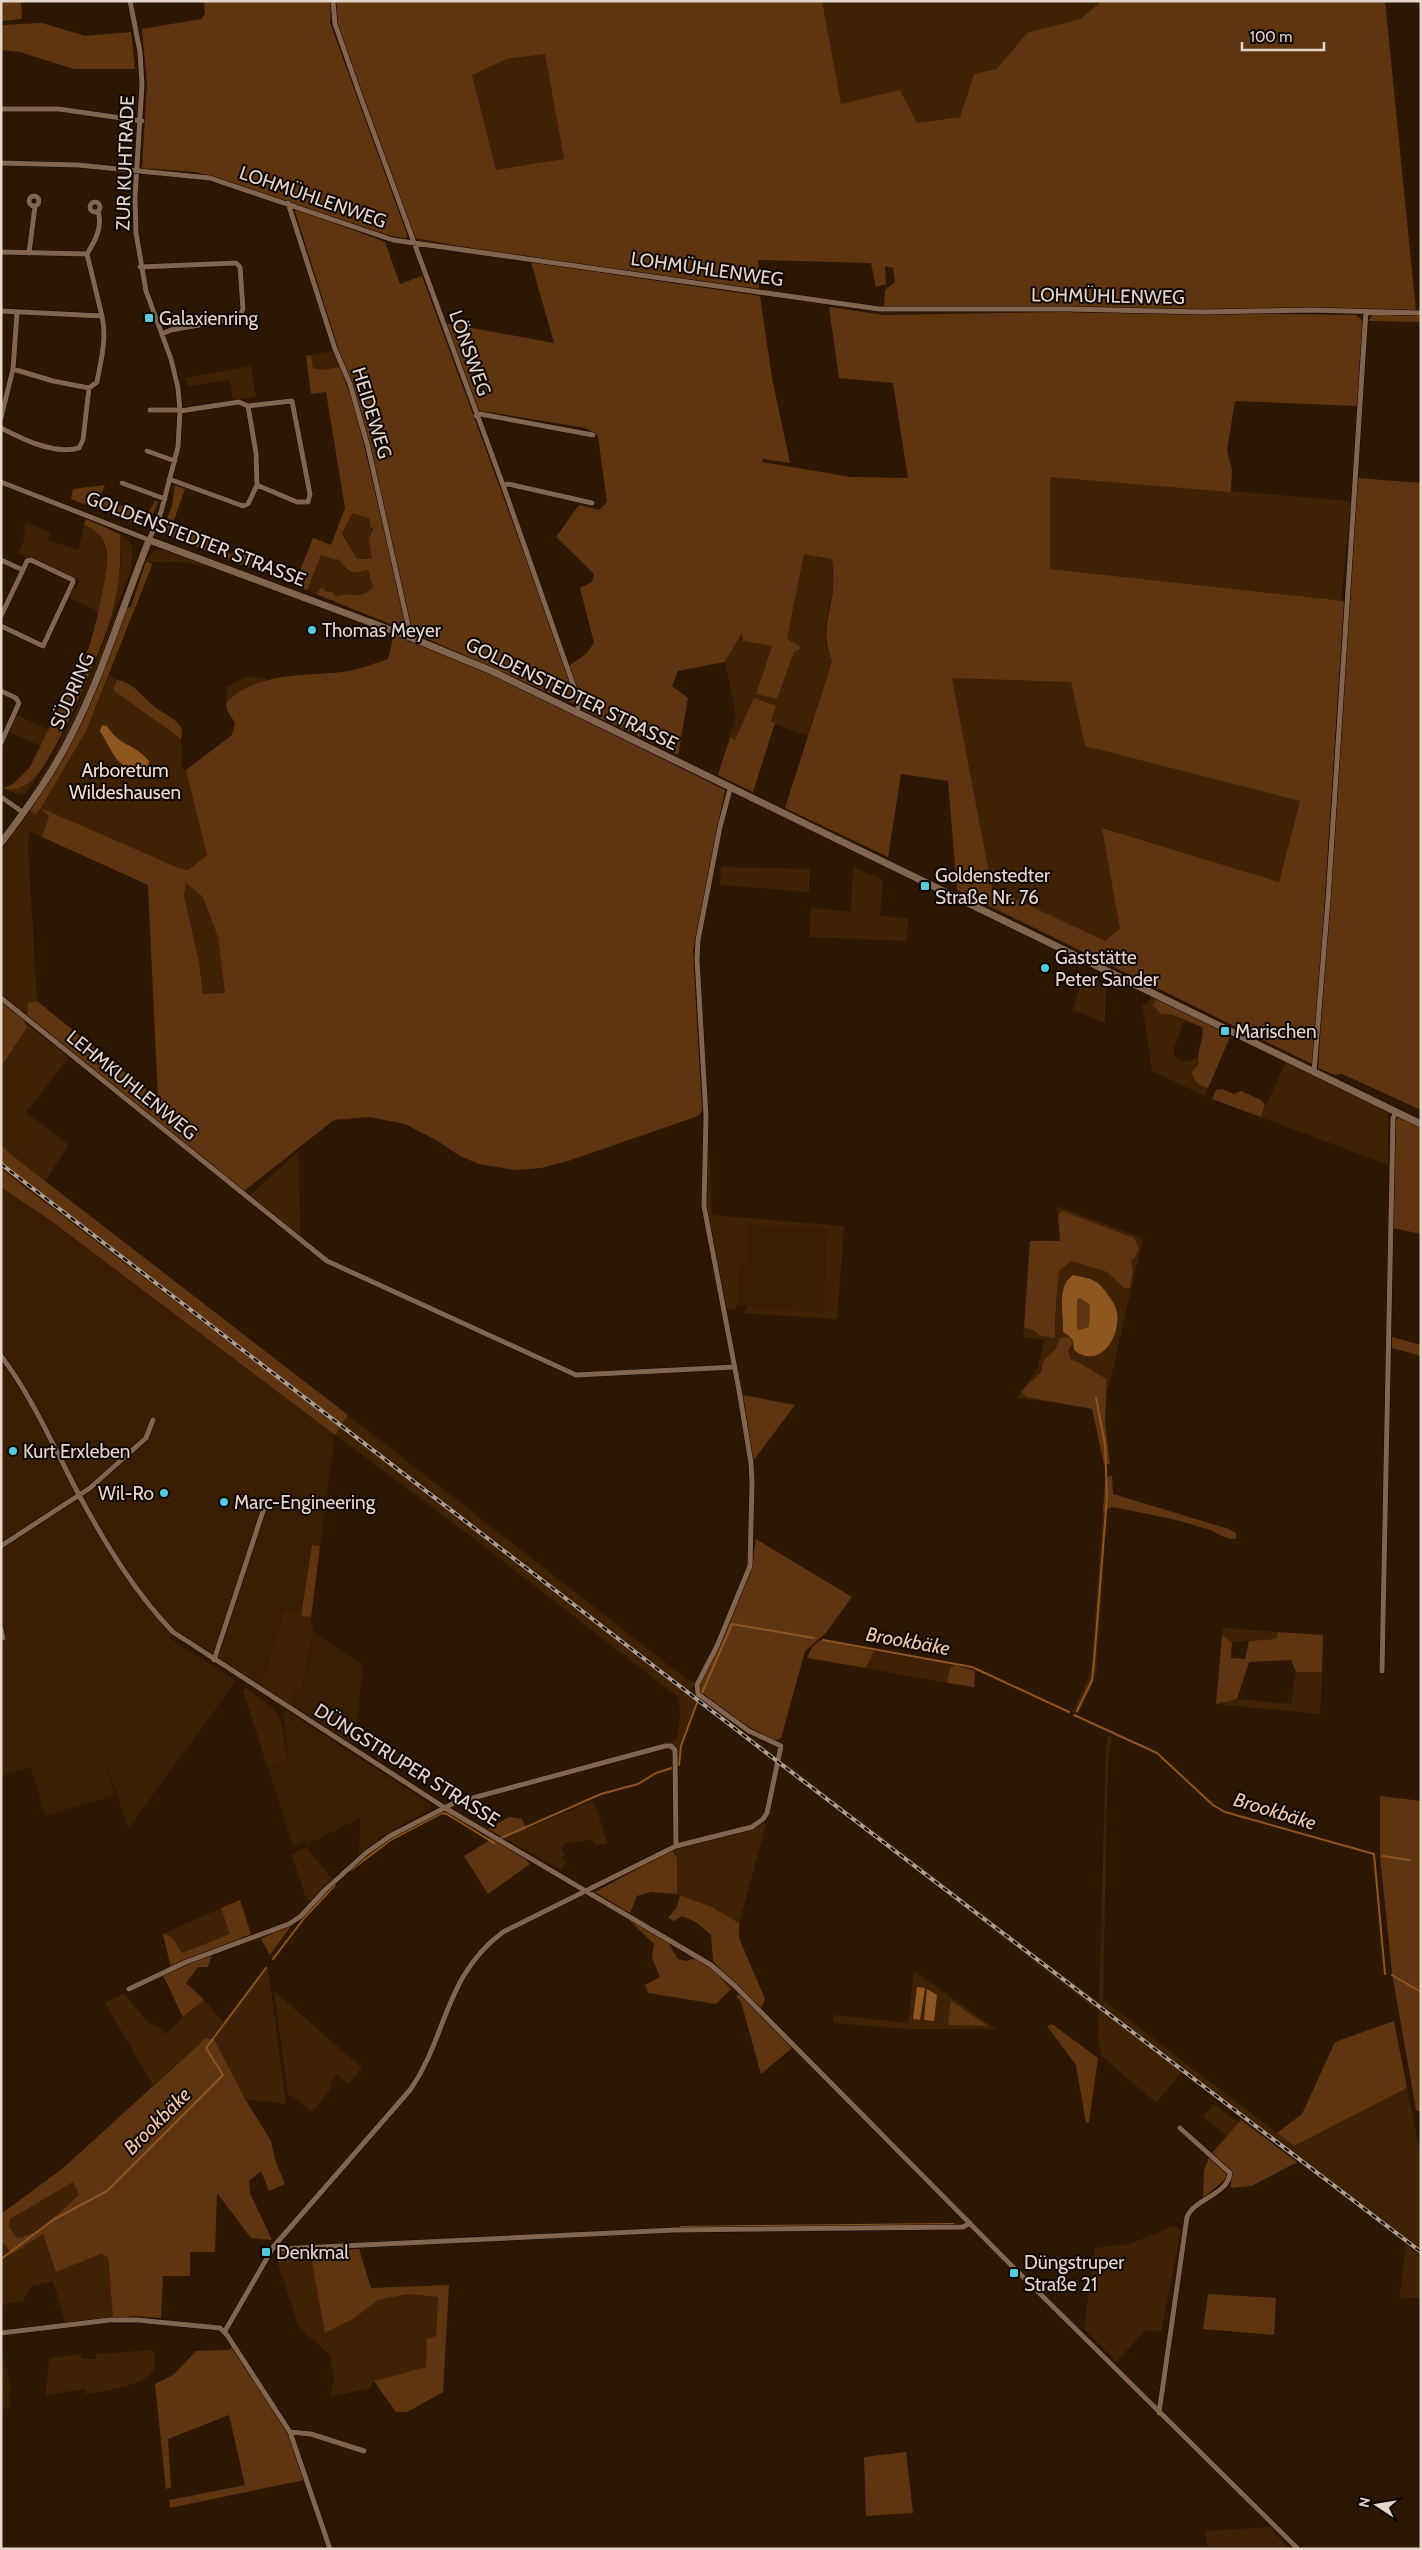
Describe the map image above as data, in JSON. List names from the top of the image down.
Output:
{
  "streets": {
    "main road": ["GOLDENSTEDTER STRASSE", "SÜDRING"],
    "street": [
      "ZUR KUHTRADE",
      "LOHMÜHLENWEG",
      "LÖNSWEG",
      "HEIDEWEG",
      "LEHMKUHLENWEG",
      "DÜNGSTRUPER STRASSE"
    ]
  },
  "crossings": [
    ["ZUR KUHTRADE", "LOHMÜHLENWEG"],
    ["ZUR KUHTRADE", "GOLDENSTEDTER STRASSE"],
    ["ZUR KUHTRADE", "SÜDRING"],
    ["LOHMÜHLENWEG", "LÖNSWEG"],
    ["LOHMÜHLENWEG", "HEIDEWEG"],
    ["LÖNSWEG", "GOLDENSTEDTER STRASSE"],
    ["HEIDEWEG", "GOLDENSTEDTER STRASSE"],
    ["GOLDENSTEDTER STRASSE", "SÜDRING"]
  ],
  "water": ["Brookbäke"],
  "parks": ["Arboretum Wildeshausen"],
  "places": {
    "transit": [
      "Galaxienring",
      "Goldenstedter Straße Nr. 76",
      "Marischen",
      "Denkmal",
      "Düngstruper Straße 21"
    ],
    "other": [
      "Thomas Meyer",
      "Gaststätte Peter Sander",
      "Kurt Erxleben",
      "Wil-Ro",
      "Marc-Engineering"
    ]
  },
  "scale_bar": "100 m",
  "north": "left"
}
